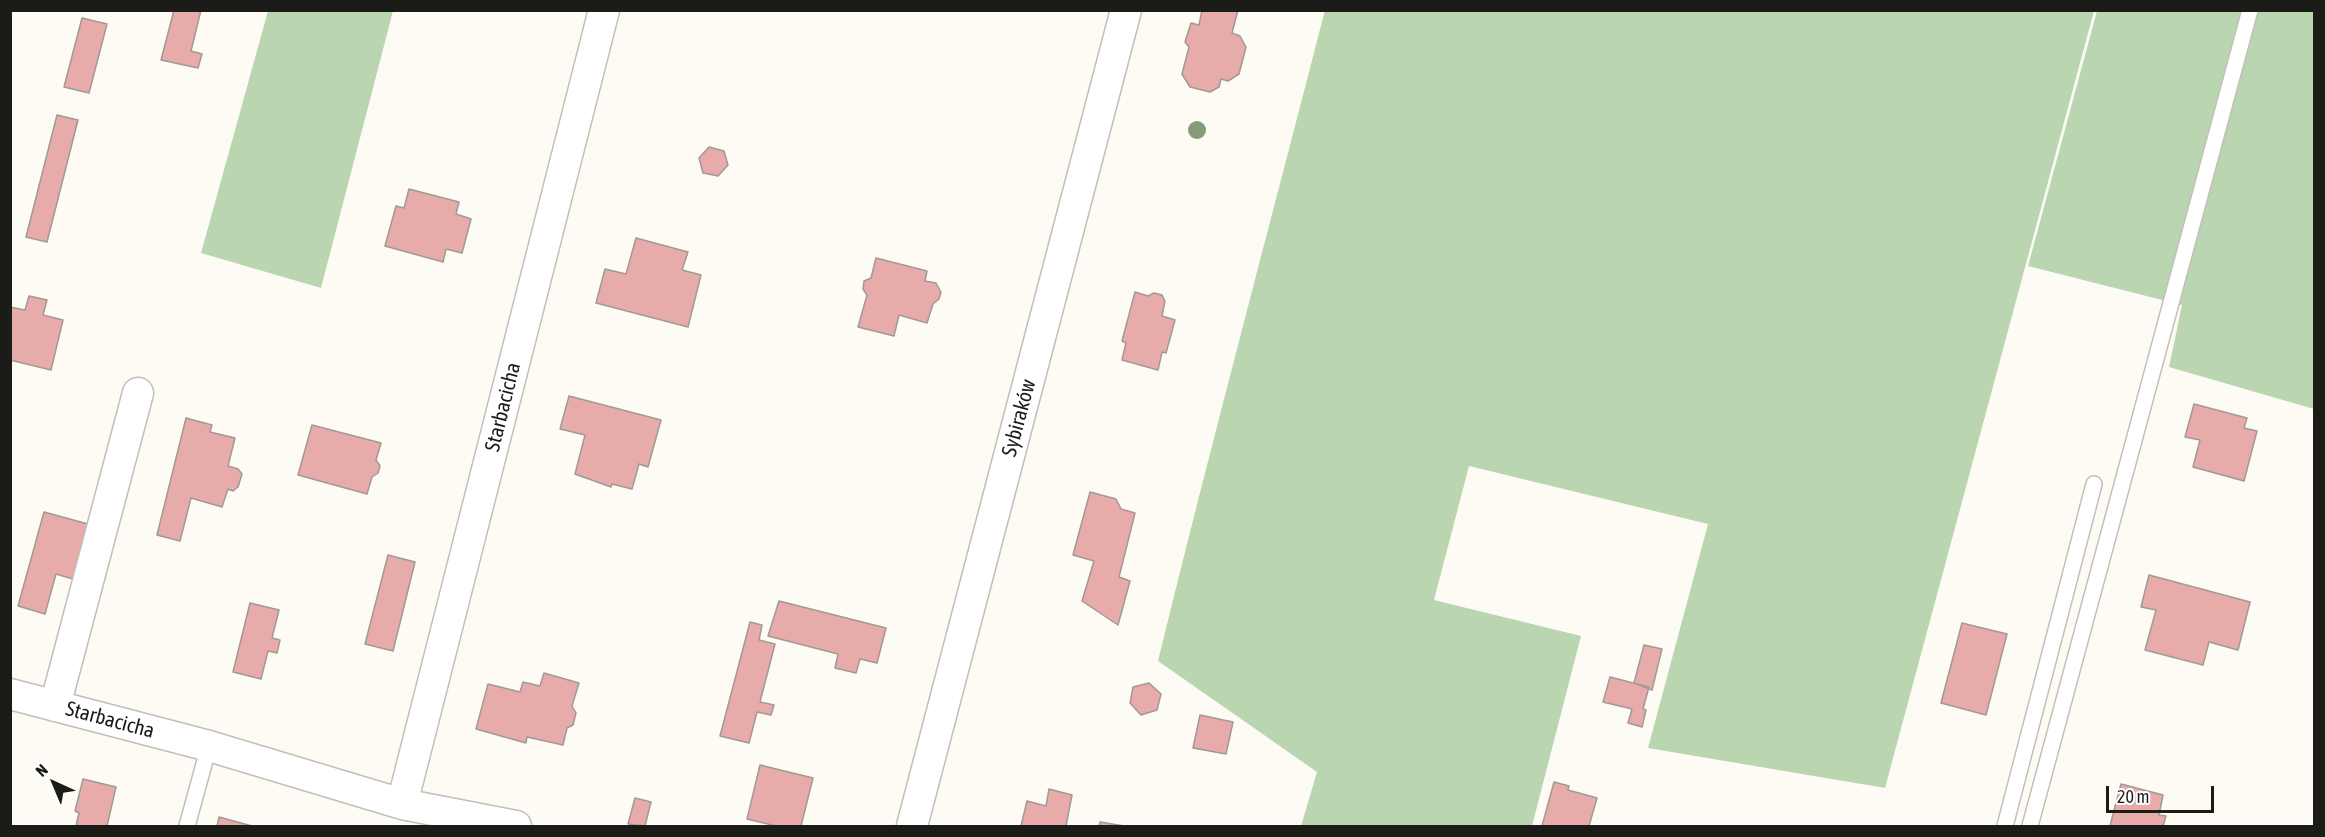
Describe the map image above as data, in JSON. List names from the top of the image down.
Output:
{
  "streets": {
    "street": ["Starbacicha", "Sybiraków"]
  },
  "scale_bar": "20 m",
  "north": "top left"
}
